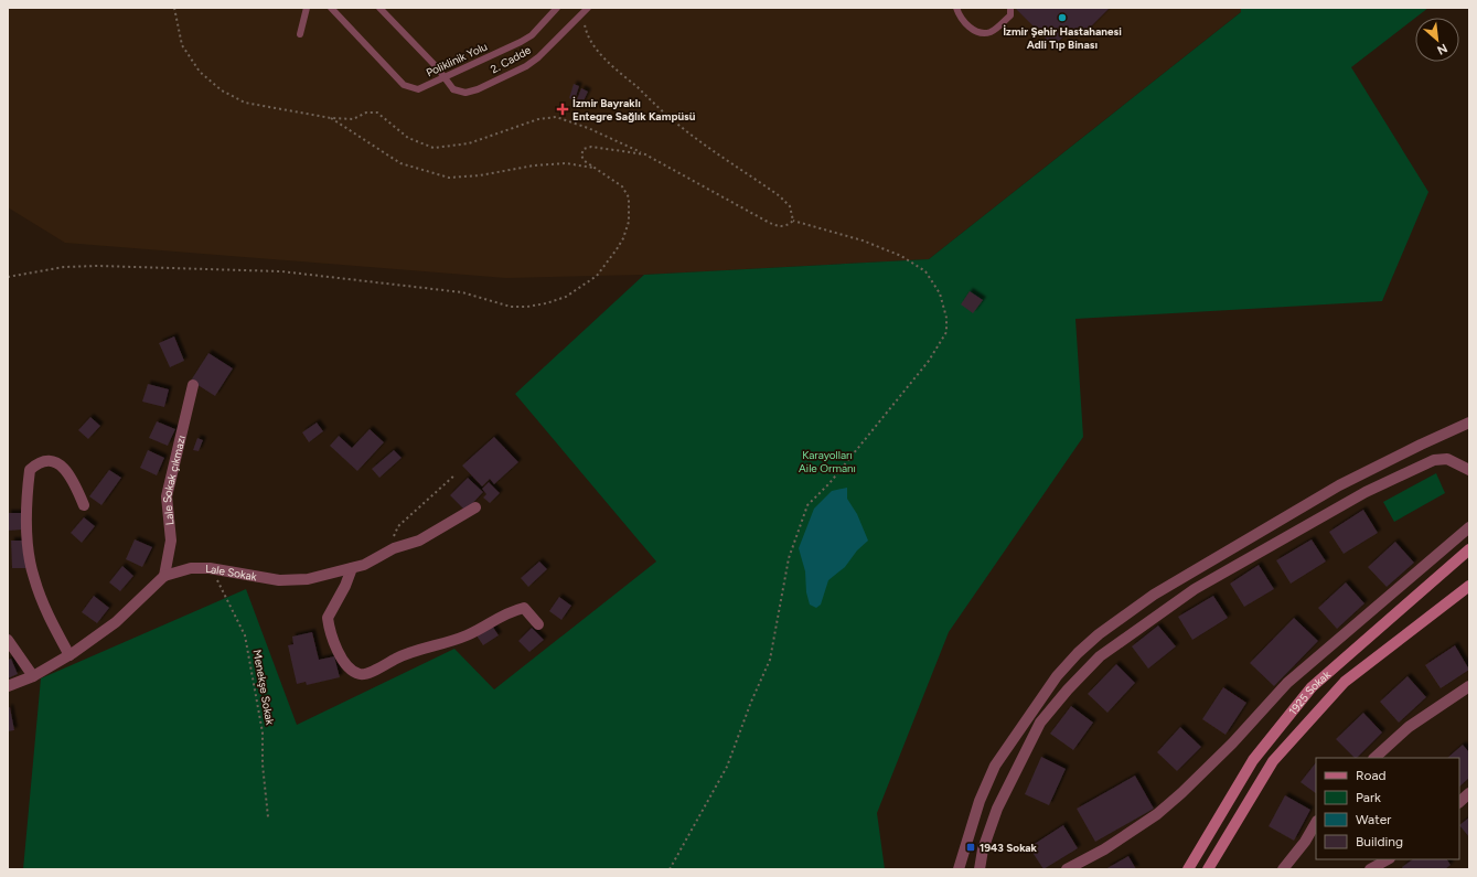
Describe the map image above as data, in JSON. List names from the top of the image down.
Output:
{
  "streets": {
    "main road": ["1925 Sokak"],
    "street": ["Lale Sokak çıkmazı", "Lale Sokak"],
    "lane": ["Poliklinik Yolu", "2. Cadde"],
    "path": ["Menekşe Sokak"]
  },
  "crossings": [
    ["Lale Sokak çıkmazı", "Lale Sokak"],
    ["Lale Sokak", "Menekşe Sokak"]
  ],
  "parks": ["Karayolları Aile Ormanı"],
  "places": {
    "other": ["İzmir Şehir Hastahanesi Adli Tıp Binası"],
    "health": ["İzmir Bayraklı Entegre Sağlık Kampüsü"],
    "transit": ["1943 Sokak"]
  },
  "legend": [
    "Road",
    "Park",
    "Water",
    "Building"
  ],
  "north": "bottom right"
}
